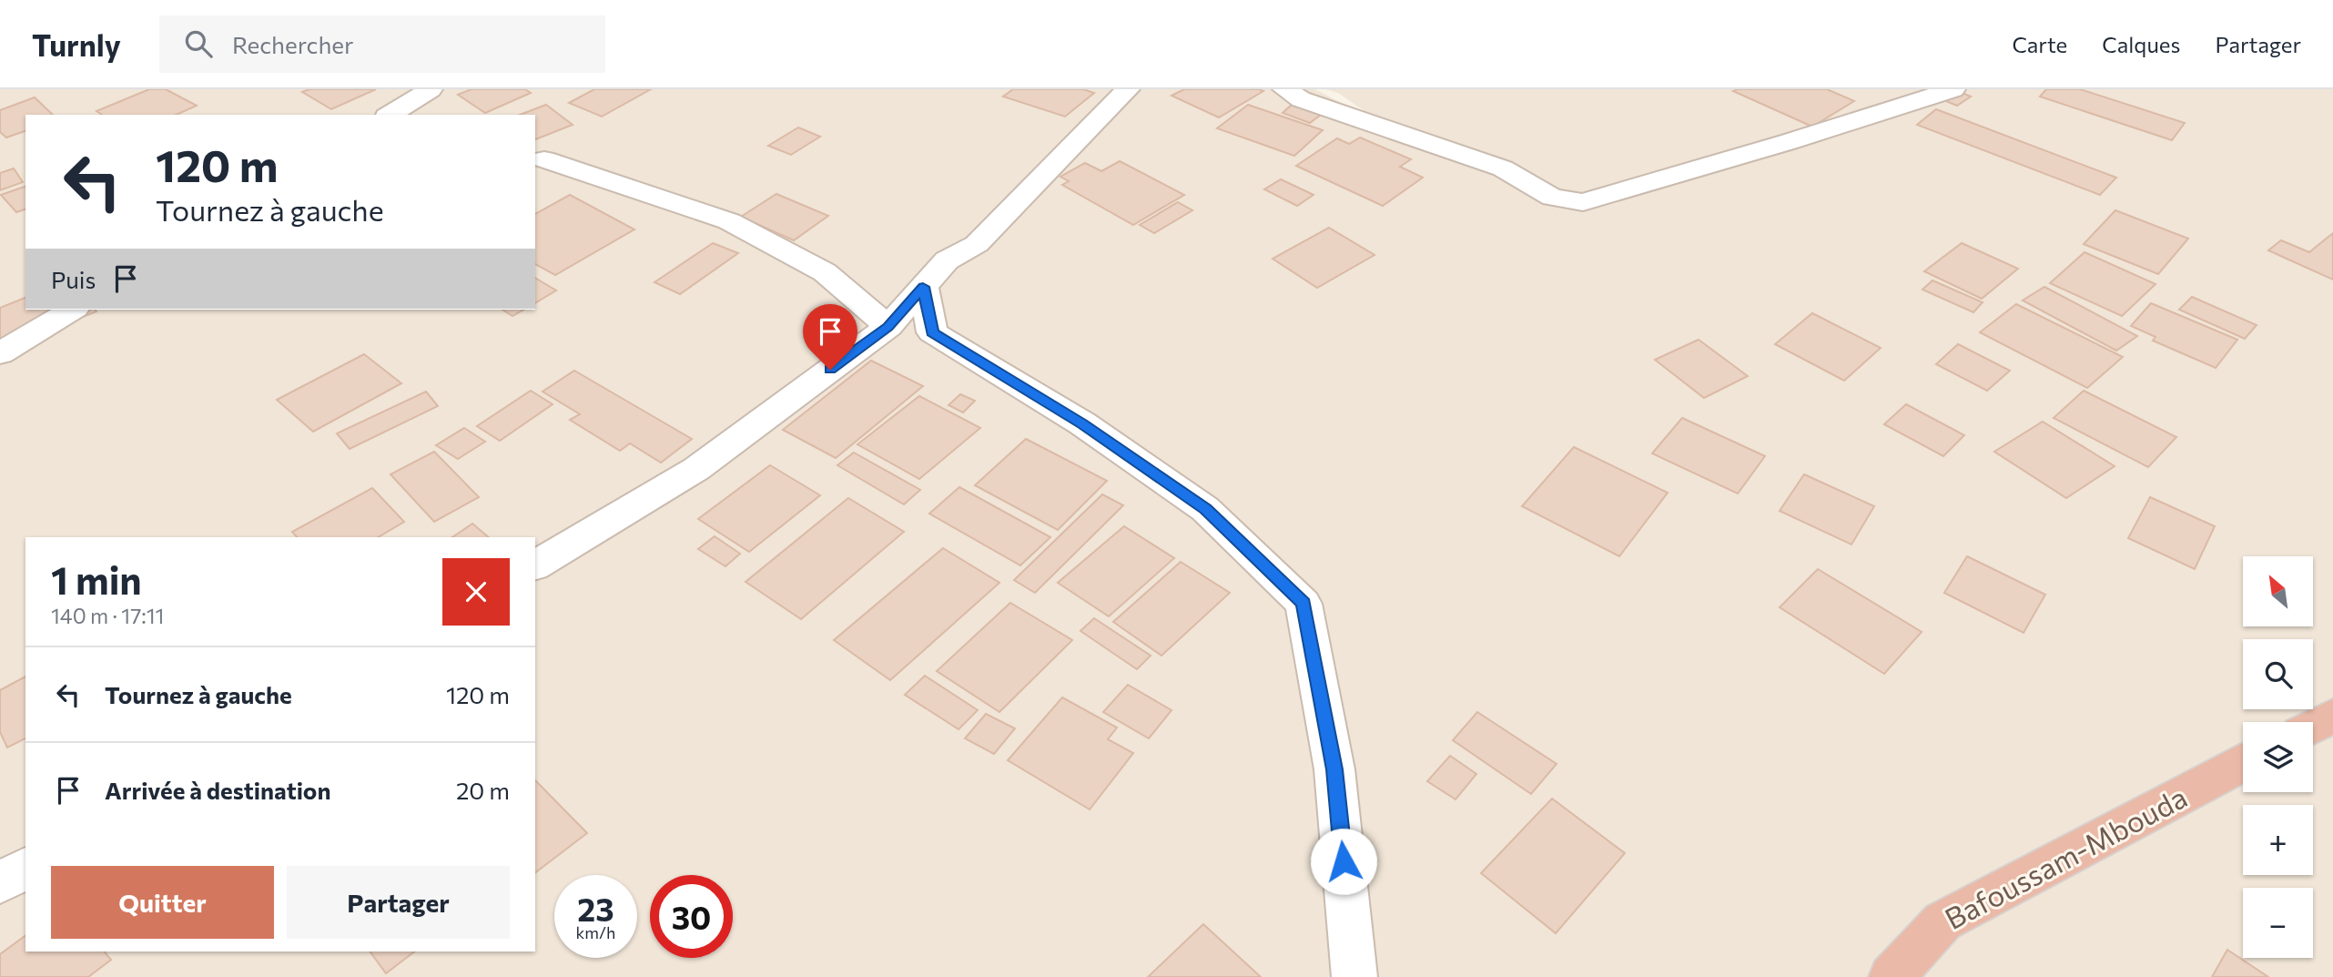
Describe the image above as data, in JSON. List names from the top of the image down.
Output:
{
  "streets": {
    "highway": ["Bafoussam-Mbouda"]
  },
  "north": "top left",
  "page": {
    "header": "Turnly",
    "search": "Rechercher",
    "nav": ["Carte", "Calques", "Partager"],
    "turn": ["120 m", "Tournez à gauche"],
    "then": "Puis",
    "heading": ["1 min", "140 m · 17:11"],
    "map_buttons": ["+", "−"],
    "list": [
      {
        "name": "Tournez à gauche",
        "value": "120 m"
      },
      {
        "name": "Arrivée à destination",
        "value": "20 m"
      }
    ],
    "buttons": ["Quitter", "Partager"],
    "speed": "23 km/h",
    "limit": "30"
  }
}
